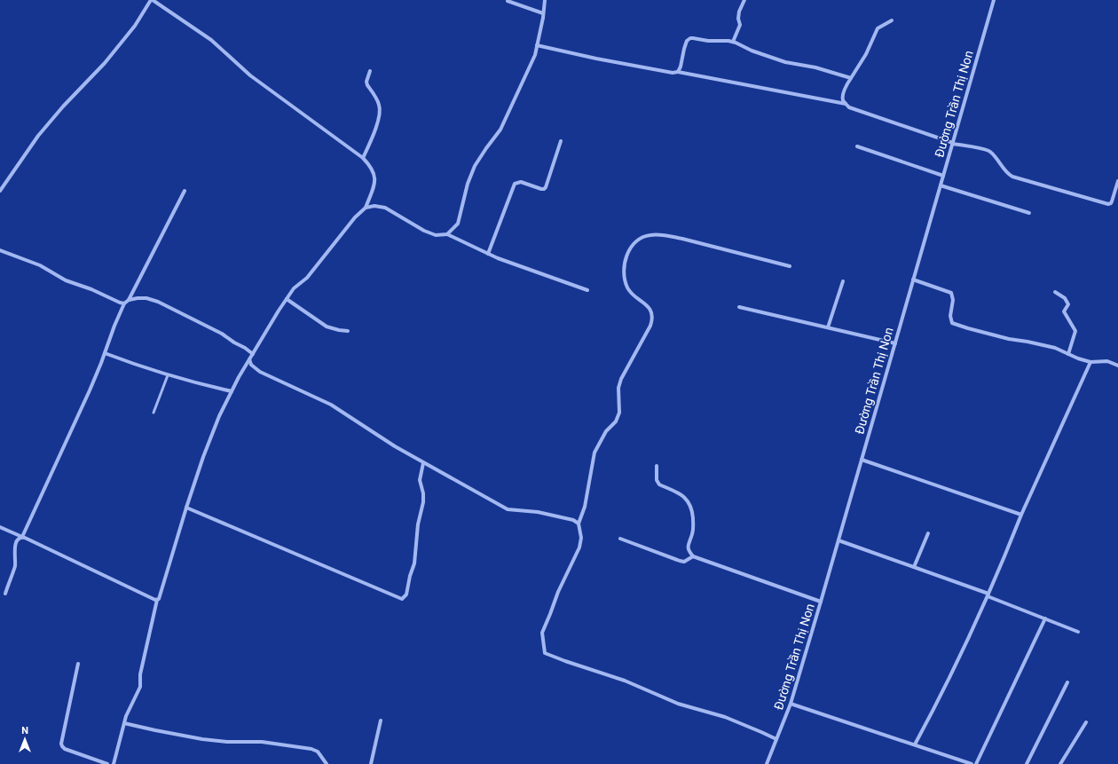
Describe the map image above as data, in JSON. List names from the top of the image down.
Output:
{
  "streets": {
    "street": ["Đường Trần Thị Non"]
  },
  "north": "top"
}
